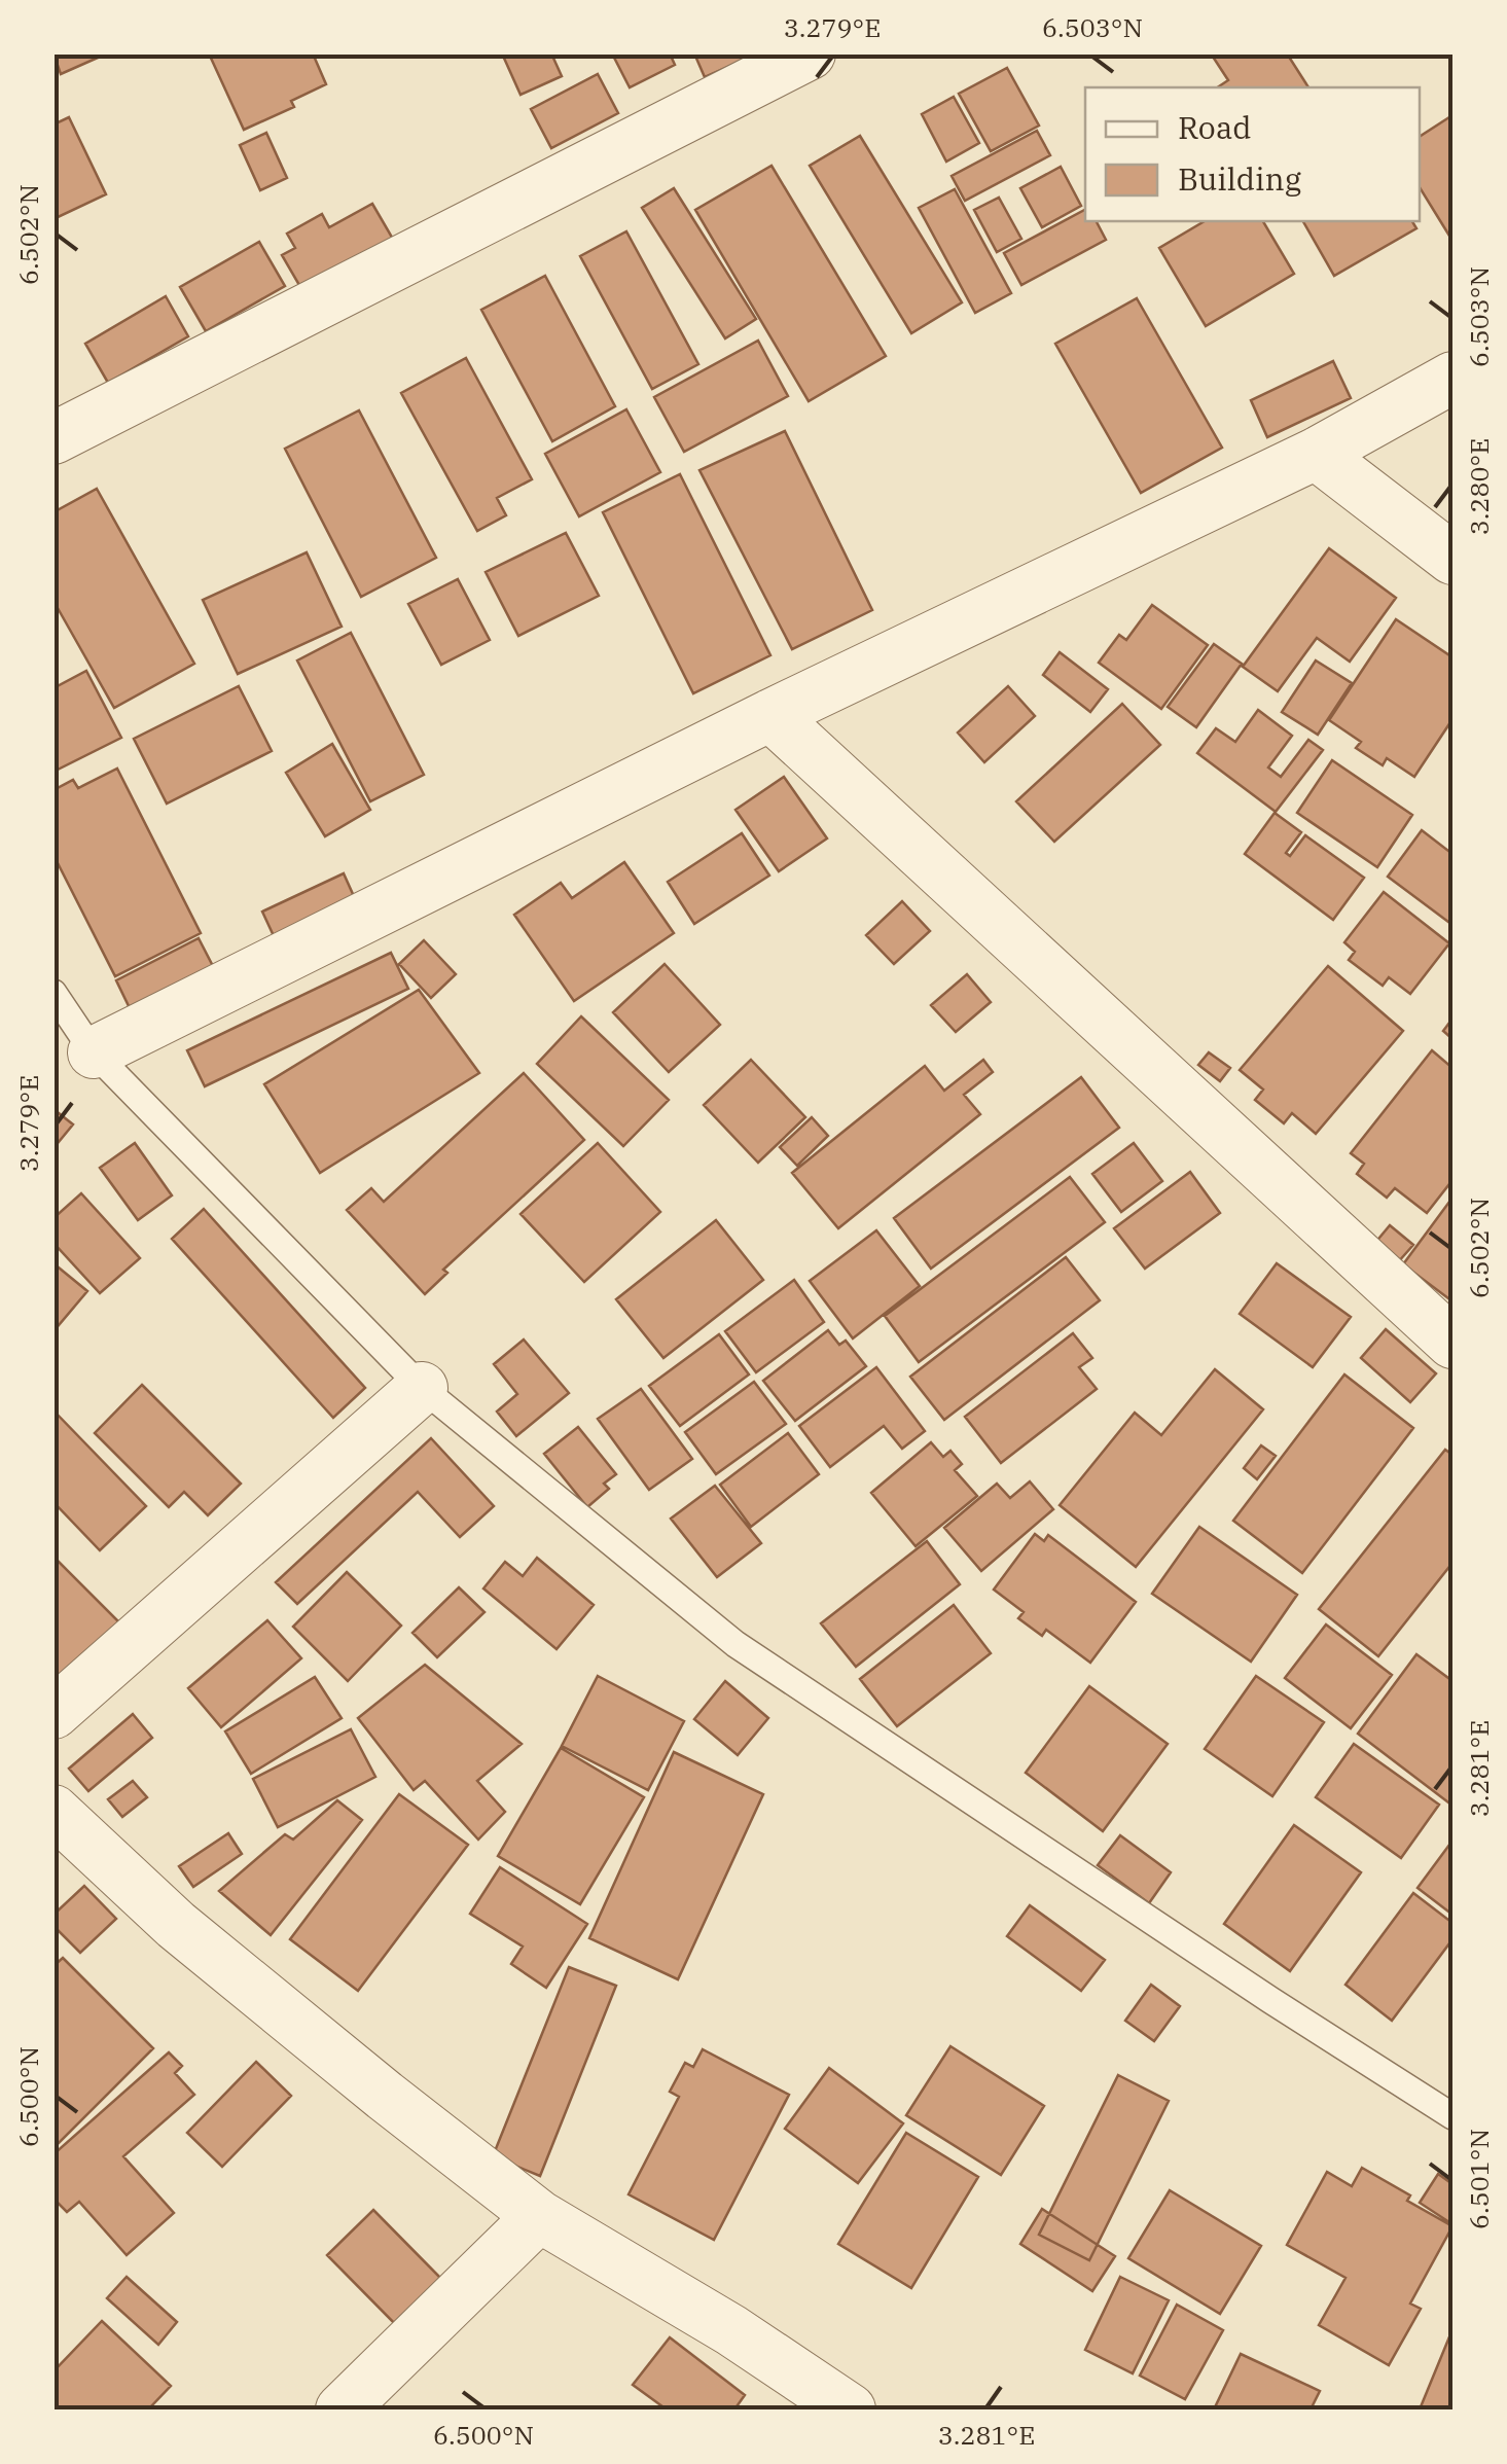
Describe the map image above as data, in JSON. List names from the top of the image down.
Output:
{
  "legend": ["Road", "Building"],
  "coordinates": [
    "3.279°E",
    "6.503°N",
    "6.502°N",
    "3.280°E",
    "3.281°E",
    "6.500°N",
    "6.501°N"
  ]
}
